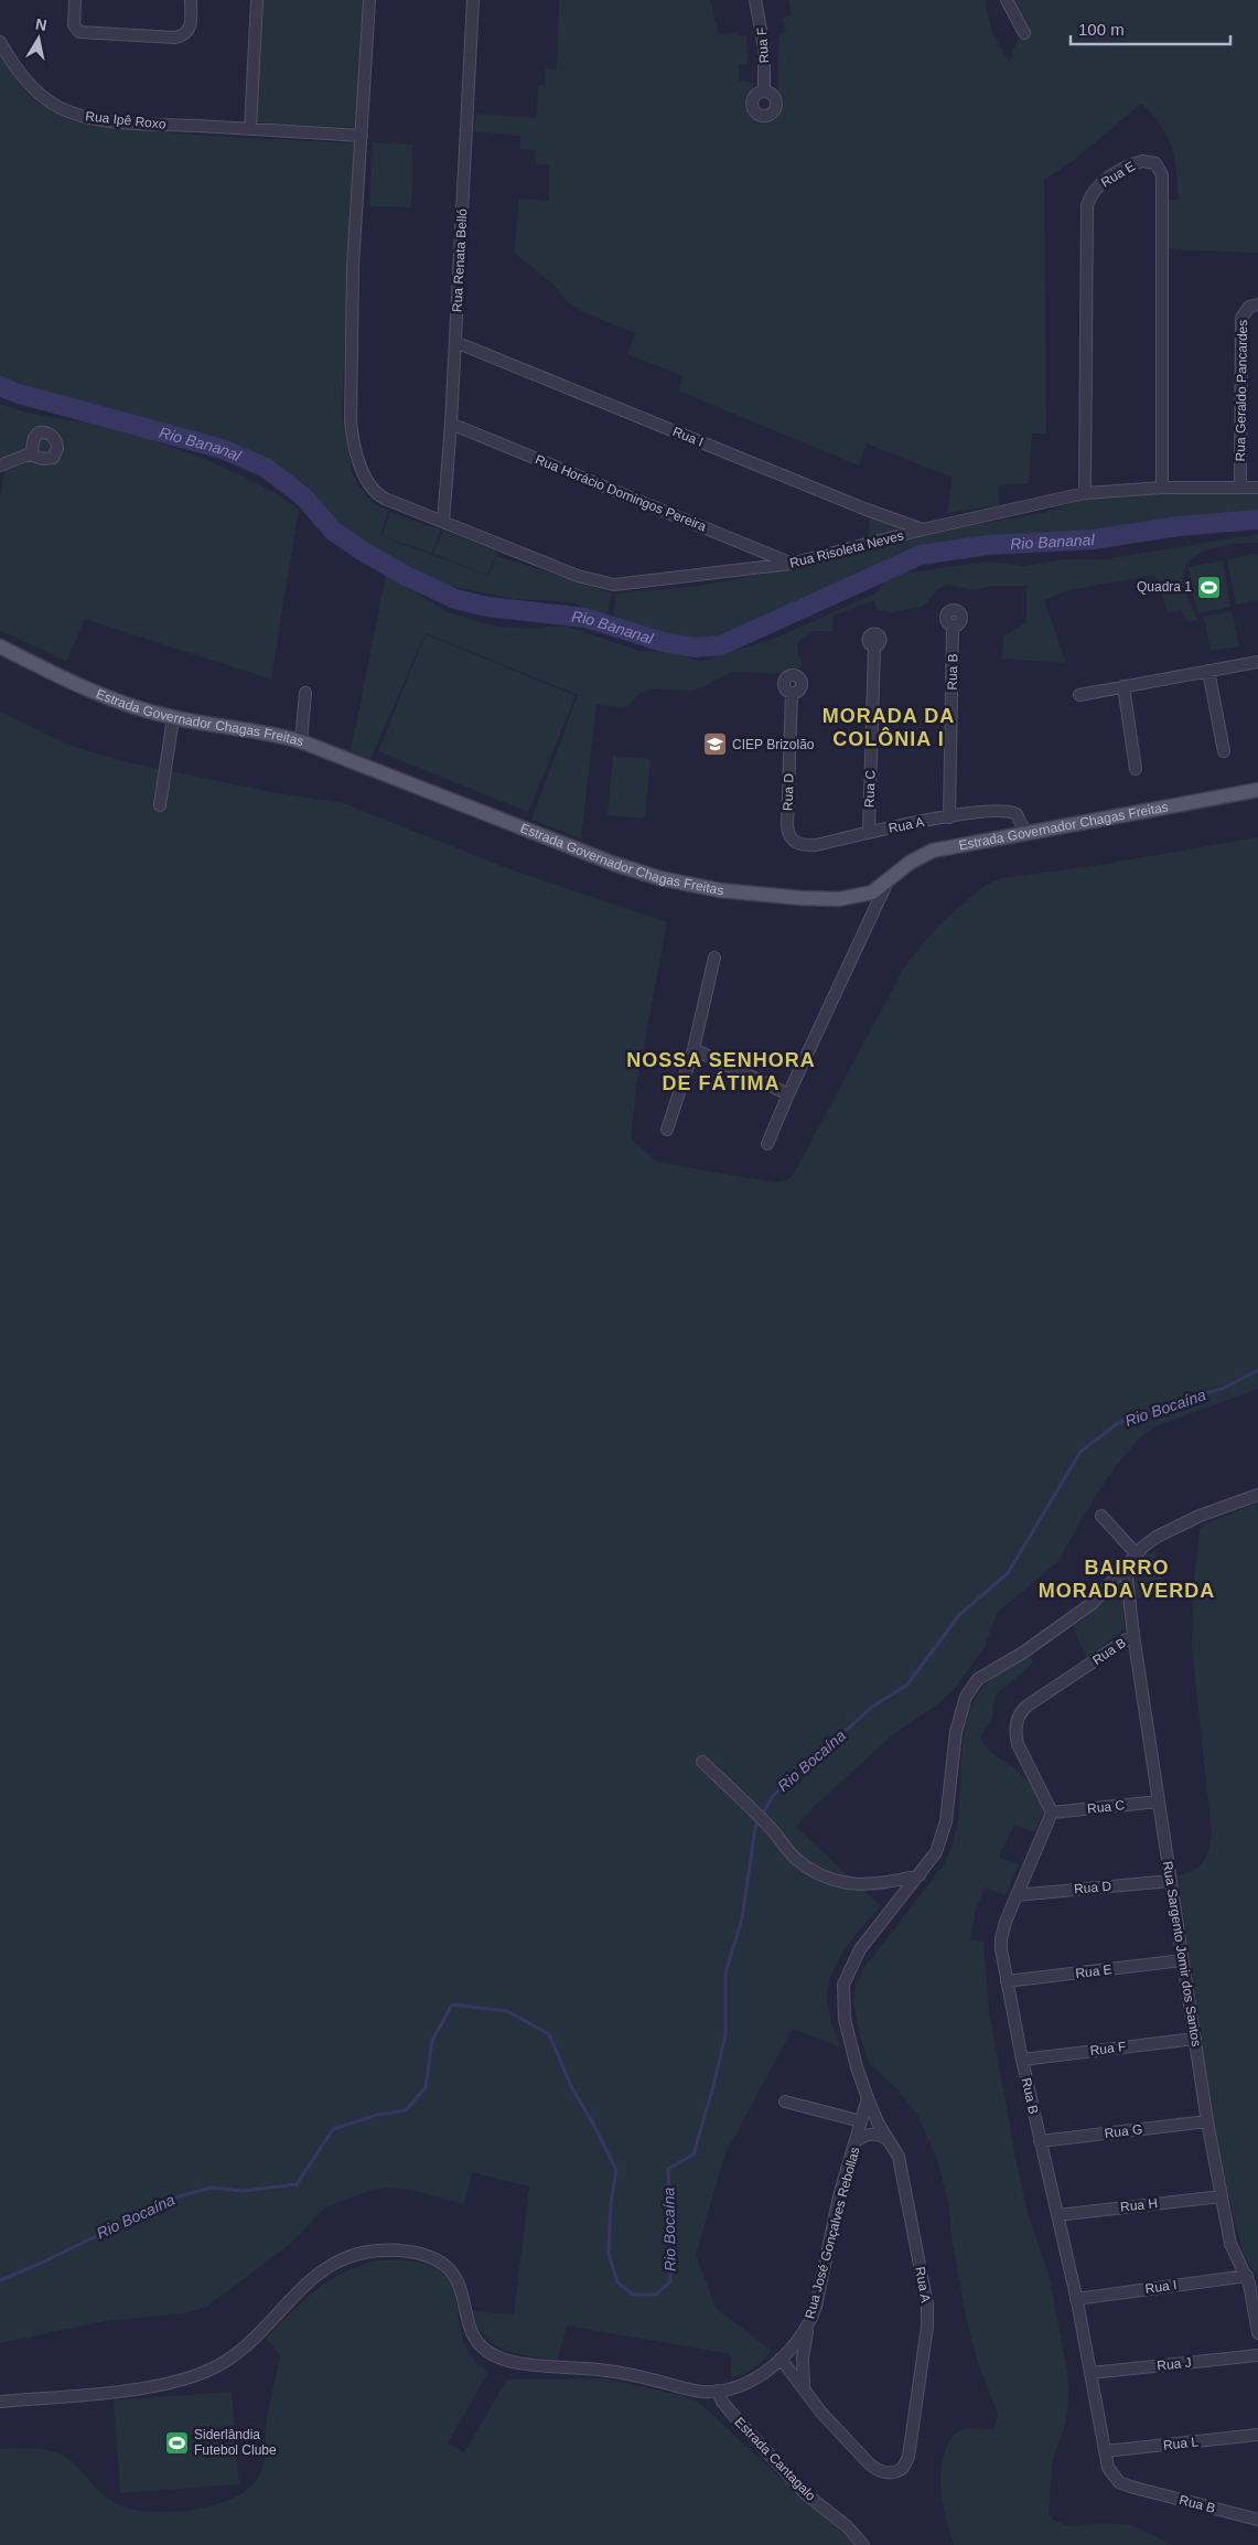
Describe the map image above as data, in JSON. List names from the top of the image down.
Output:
{
  "streets": {
    "main road": ["Estrada Governador Chagas Freitas"],
    "street": [
      "Rua F",
      "Rua Ipê Roxo",
      "Rua E",
      "Rua Renata Belló",
      "Rua Geraldo Pancardes",
      "Rua I",
      "Rua Horácio Domingos Pereira",
      "Rua Risoleta Neves",
      "Rua B",
      "Rua C",
      "Rua D",
      "Rua A",
      "Rua Sargento Jomir dos Santos",
      "Rua G",
      "Rua H",
      "Rua José Gonçalves Rebollas",
      "Rua J",
      "Rua L",
      "Estrada Cantagalo"
    ]
  },
  "crossings": [
    ["Rua F", "Rua B"],
    ["Rua F", "Rua Sargento Jomir dos Santos"],
    ["Rua Ipê Roxo", "Rua Risoleta Neves"],
    ["Rua E", "Rua Risoleta Neves"],
    ["Rua E", "Rua B"],
    ["Rua E", "Rua Sargento Jomir dos Santos"],
    ["Rua Renata Belló", "Rua I"],
    ["Rua Renata Belló", "Rua Horácio Domingos Pereira"],
    ["Rua Renata Belló", "Rua Risoleta Neves"],
    ["Rua Geraldo Pancardes", "Rua Risoleta Neves"],
    ["Rua I", "Rua Risoleta Neves"],
    ["Rua I", "Rua B"],
    ["Rua I", "Rua Sargento Jomir dos Santos"],
    ["Rua Horácio Domingos Pereira", "Rua Risoleta Neves"],
    ["Rua B", "Rua C"],
    ["Rua B", "Rua D"],
    ["Rua B", "Rua A"],
    ["Rua B", "Rua Sargento Jomir dos Santos"],
    ["Rua B", "Rua G"],
    ["Rua B", "Rua H"],
    ["Rua B", "Rua J"],
    ["Rua B", "Rua L"],
    ["Estrada Governador Chagas Freitas", "Rua A"],
    ["Rua C", "Rua A"],
    ["Rua C", "Rua Sargento Jomir dos Santos"],
    ["Rua D", "Rua A"],
    ["Rua D", "Rua Sargento Jomir dos Santos"],
    ["Rua A", "Rua José Gonçalves Rebollas"],
    ["Rua Sargento Jomir dos Santos", "Rua G"],
    ["Rua Sargento Jomir dos Santos", "Rua H"],
    ["Rua José Gonçalves Rebollas", "Estrada Cantagalo"]
  ],
  "districts": ["MORADA DA COLÔNIA I", "NOSSA SENHORA DE FÁTIMA", "BAIRRO MORADA VERDA"],
  "water": ["Rio Bananal", "Rio Bocaína"],
  "places": {
    "sports": ["Quadra 1", "Siderlândia Futebol Clube"],
    "school or university": ["CIEP Brizolão"]
  },
  "scale_bar": "100 m",
  "north": "top"
}
